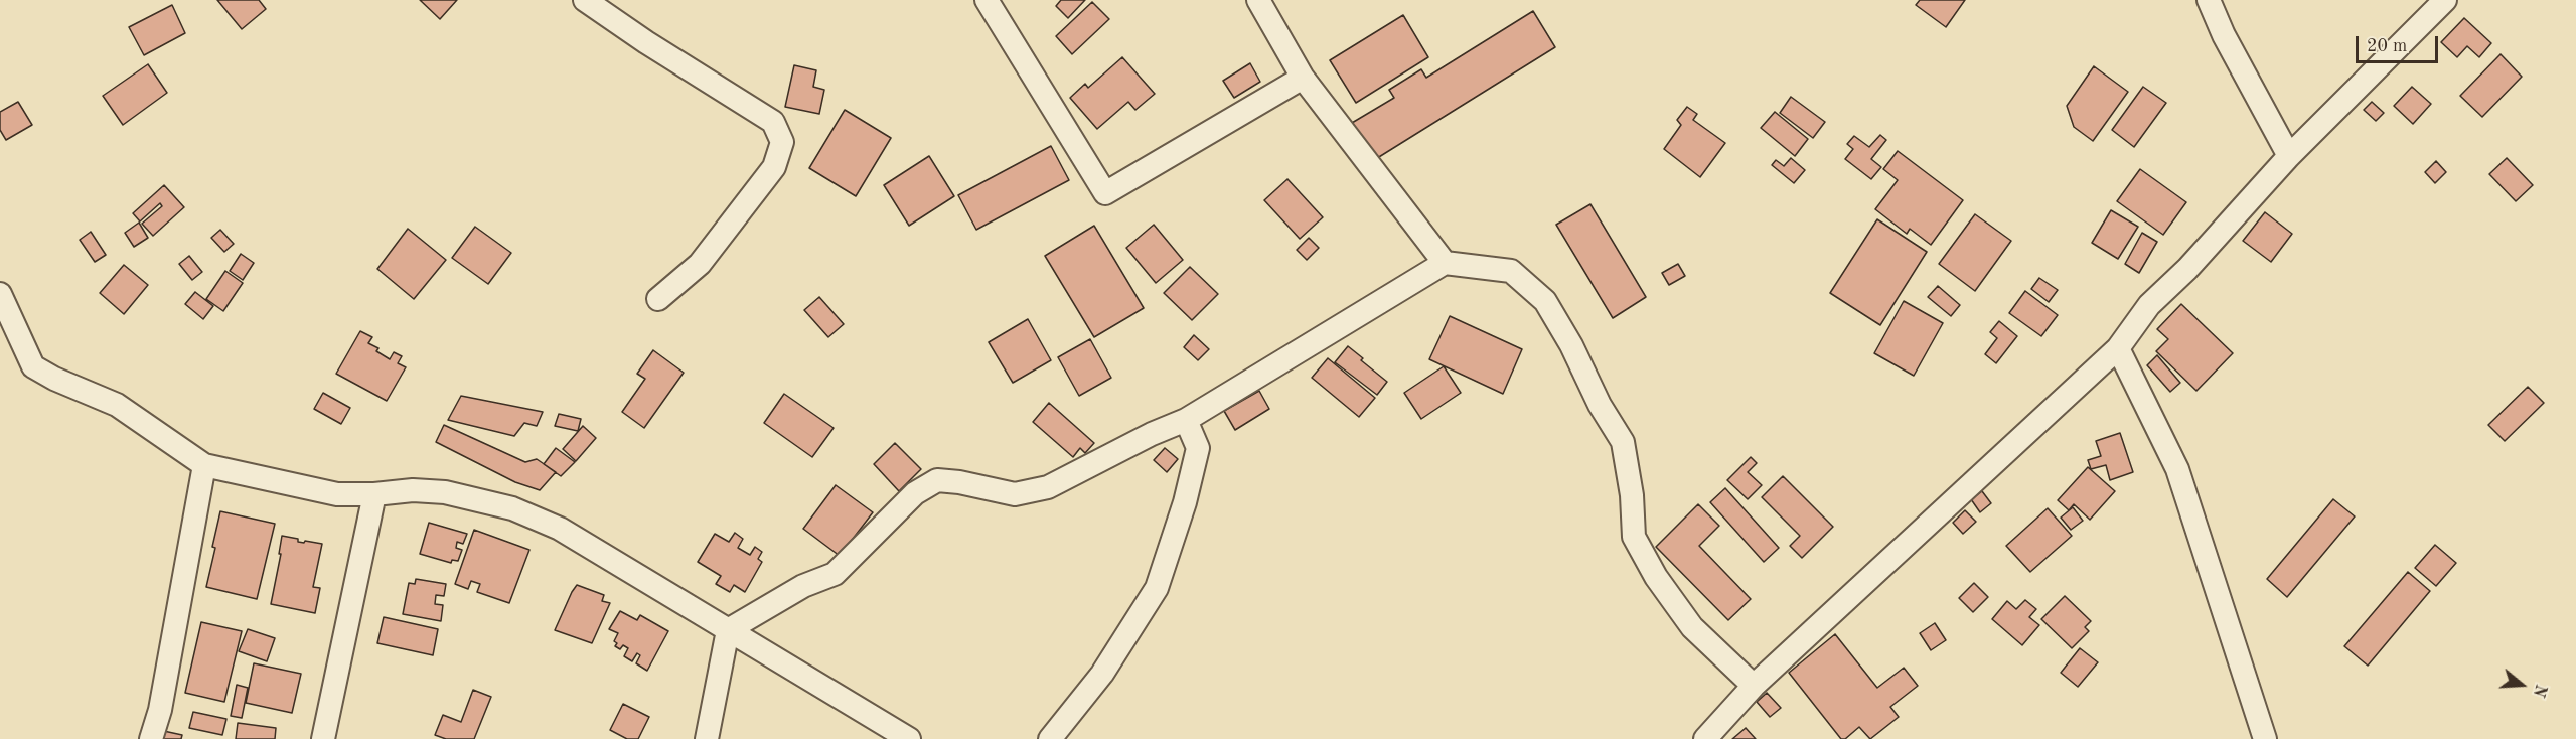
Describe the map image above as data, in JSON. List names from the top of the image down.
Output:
{
  "scale_bar": "20 m",
  "north": "right"
}
